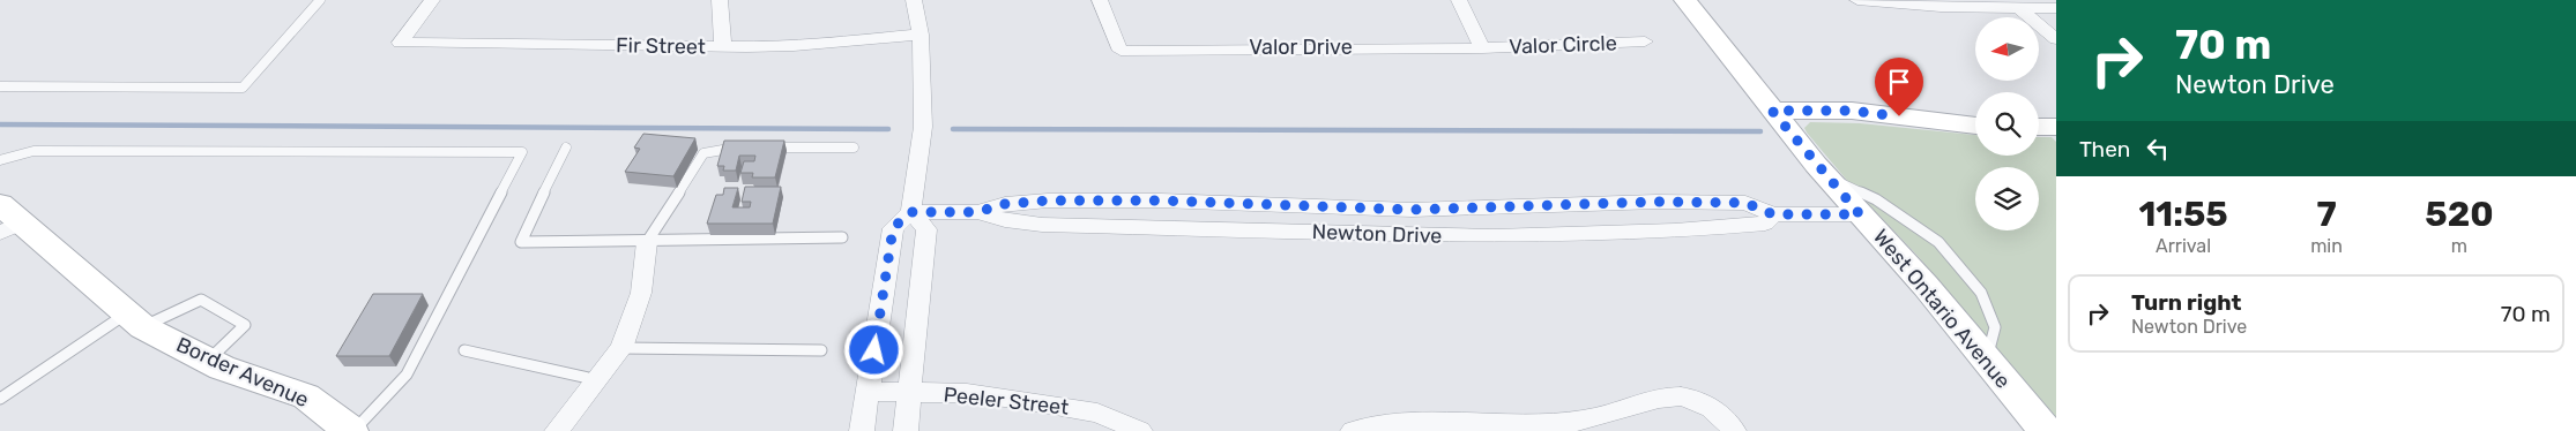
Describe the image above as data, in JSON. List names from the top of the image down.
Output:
{
  "streets": {
    "street": [
      "Valor Circle",
      "Fir Street",
      "Valor Drive",
      "Newton Drive",
      "West Ontario Avenue",
      "Border Avenue",
      "Peeler Street"
    ]
  },
  "crossings": [
    ["Valor Circle", "Valor Drive"],
    ["Newton Drive", "West Ontario Avenue"]
  ],
  "north": "left",
  "page": {
    "turn": ["70 m", "Newton Drive"],
    "then": "Then",
    "eta": [
      "11:55",
      "Arrival",
      "7",
      "min",
      "520",
      "m"
    ],
    "list": [
      {
        "name": "Turn right",
        "note": "Newton Drive",
        "value": "70 m"
      }
    ]
  }
}
